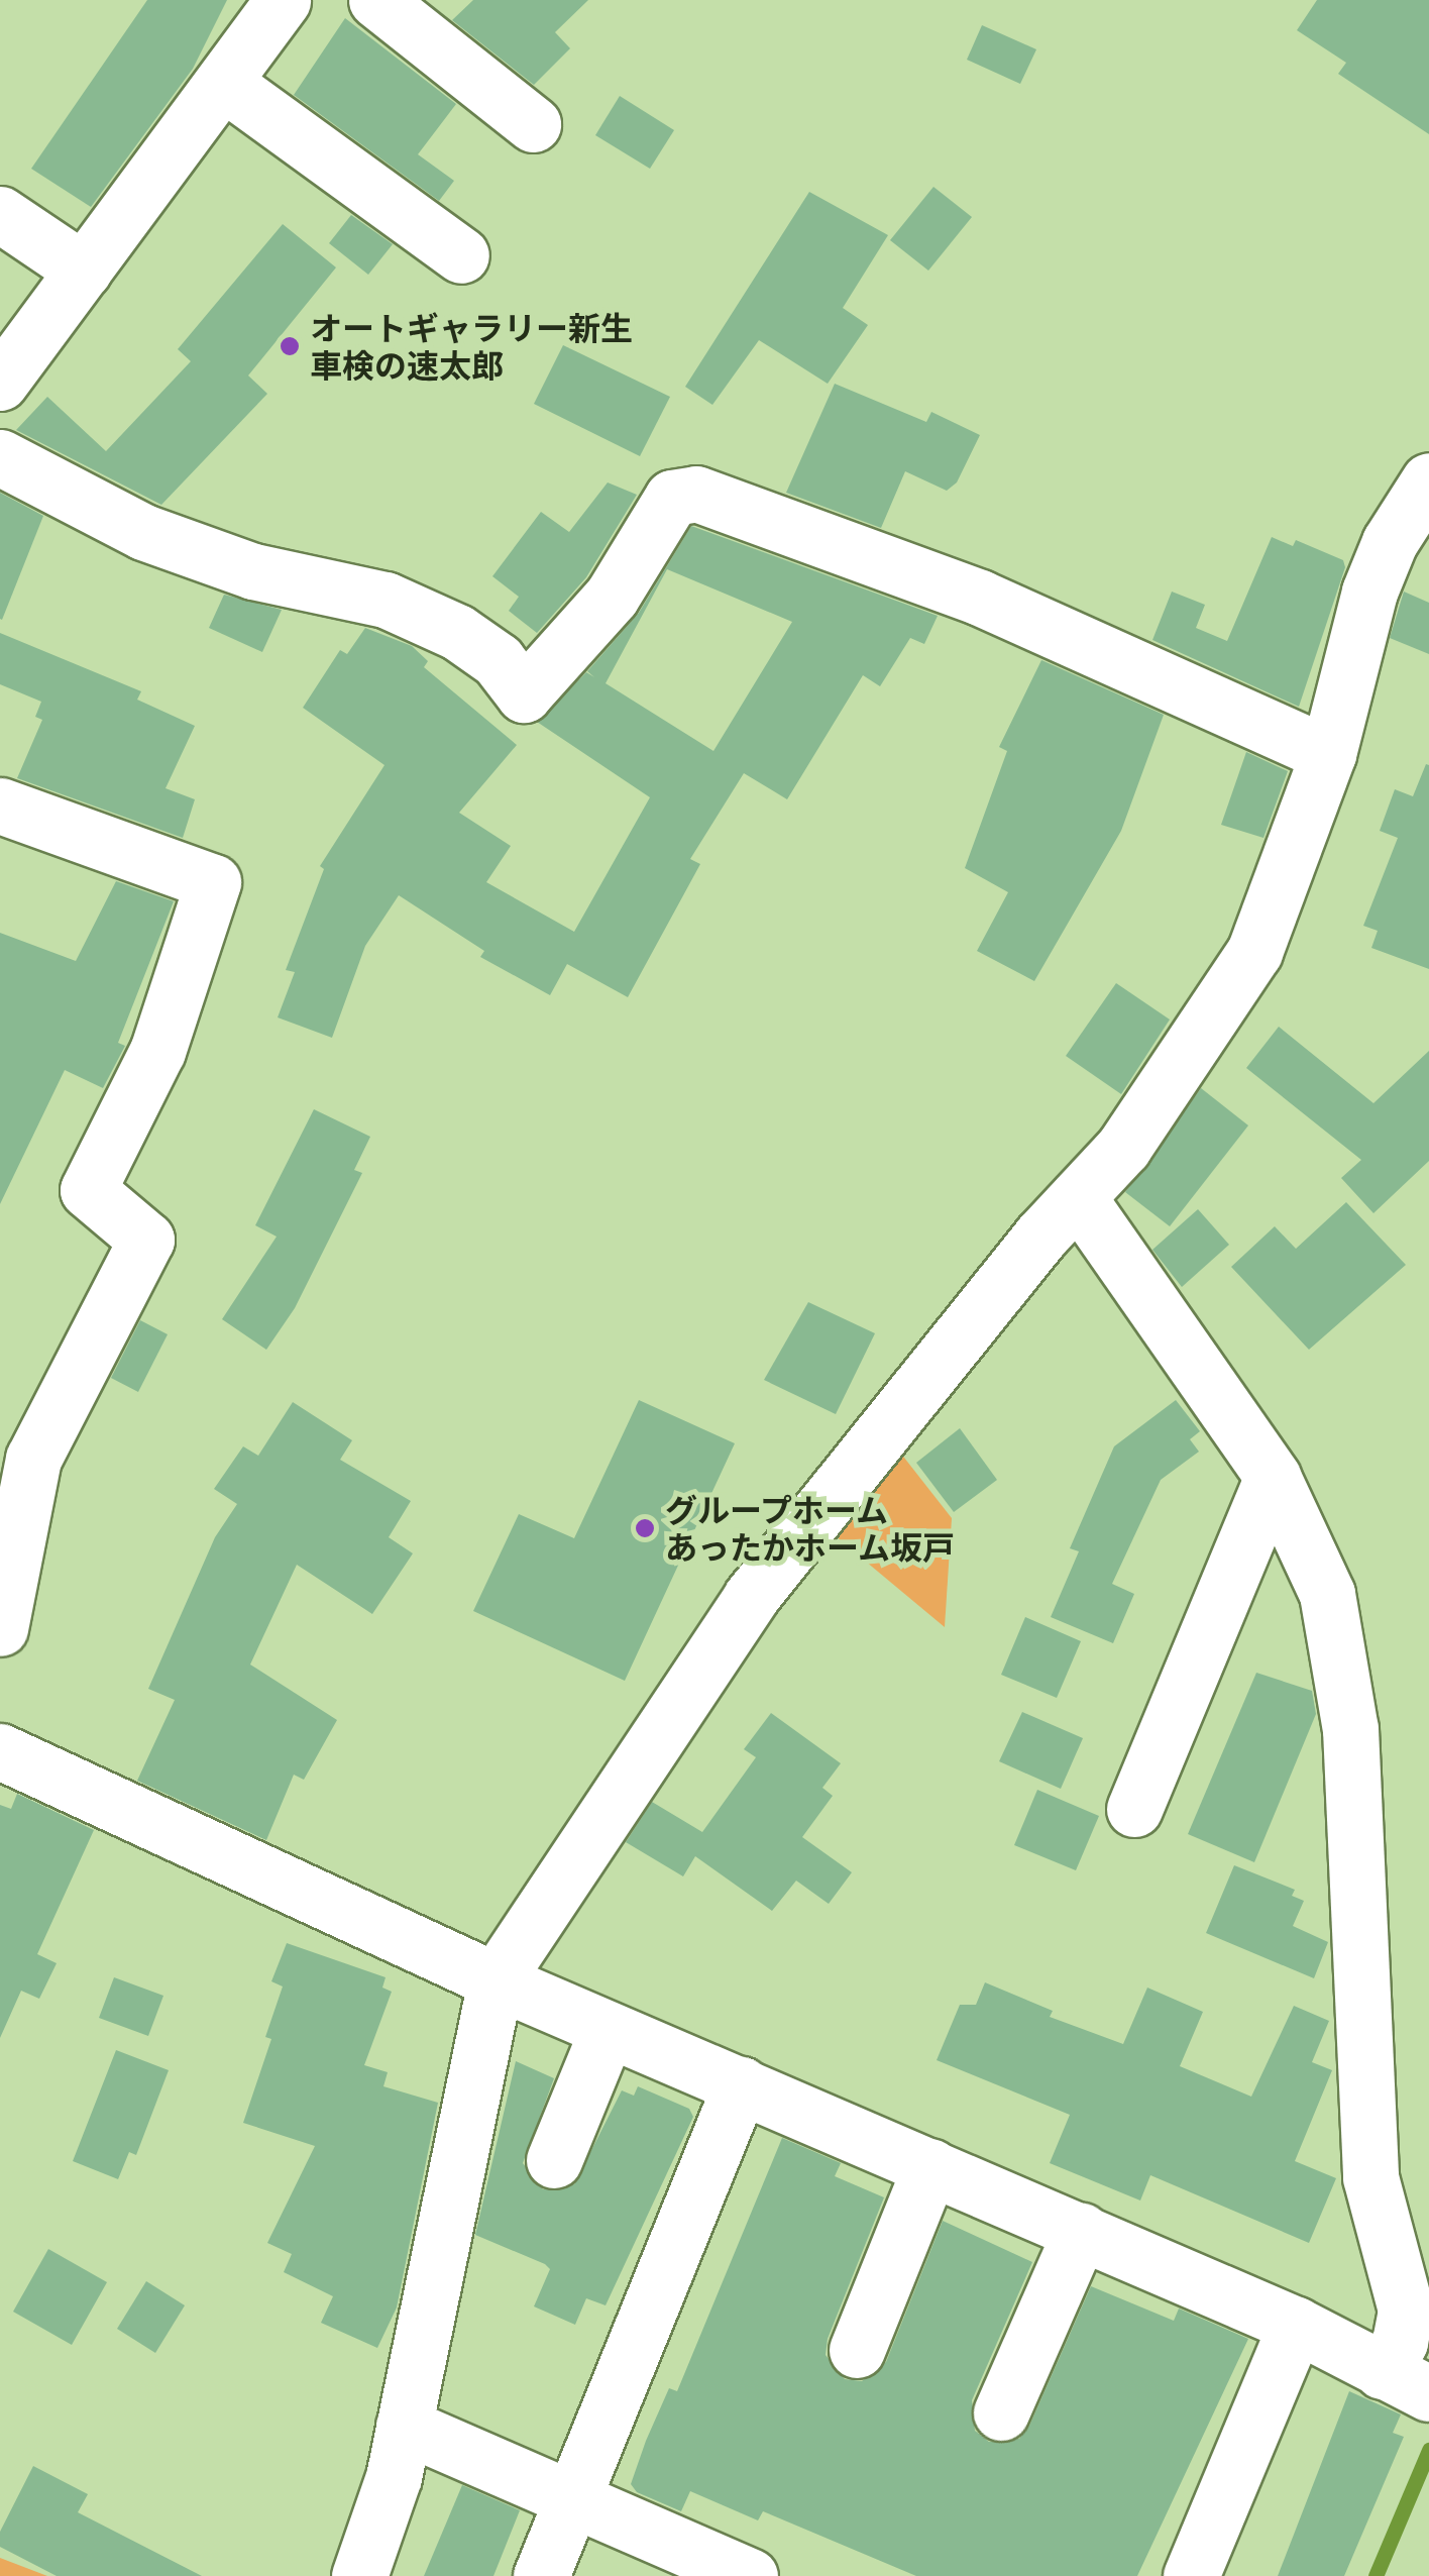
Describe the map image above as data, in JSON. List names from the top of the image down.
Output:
{
  "places": ["オートギャラリー新生 車検の速太郎", "グループホーム あったかホーム坂戸"]
}
